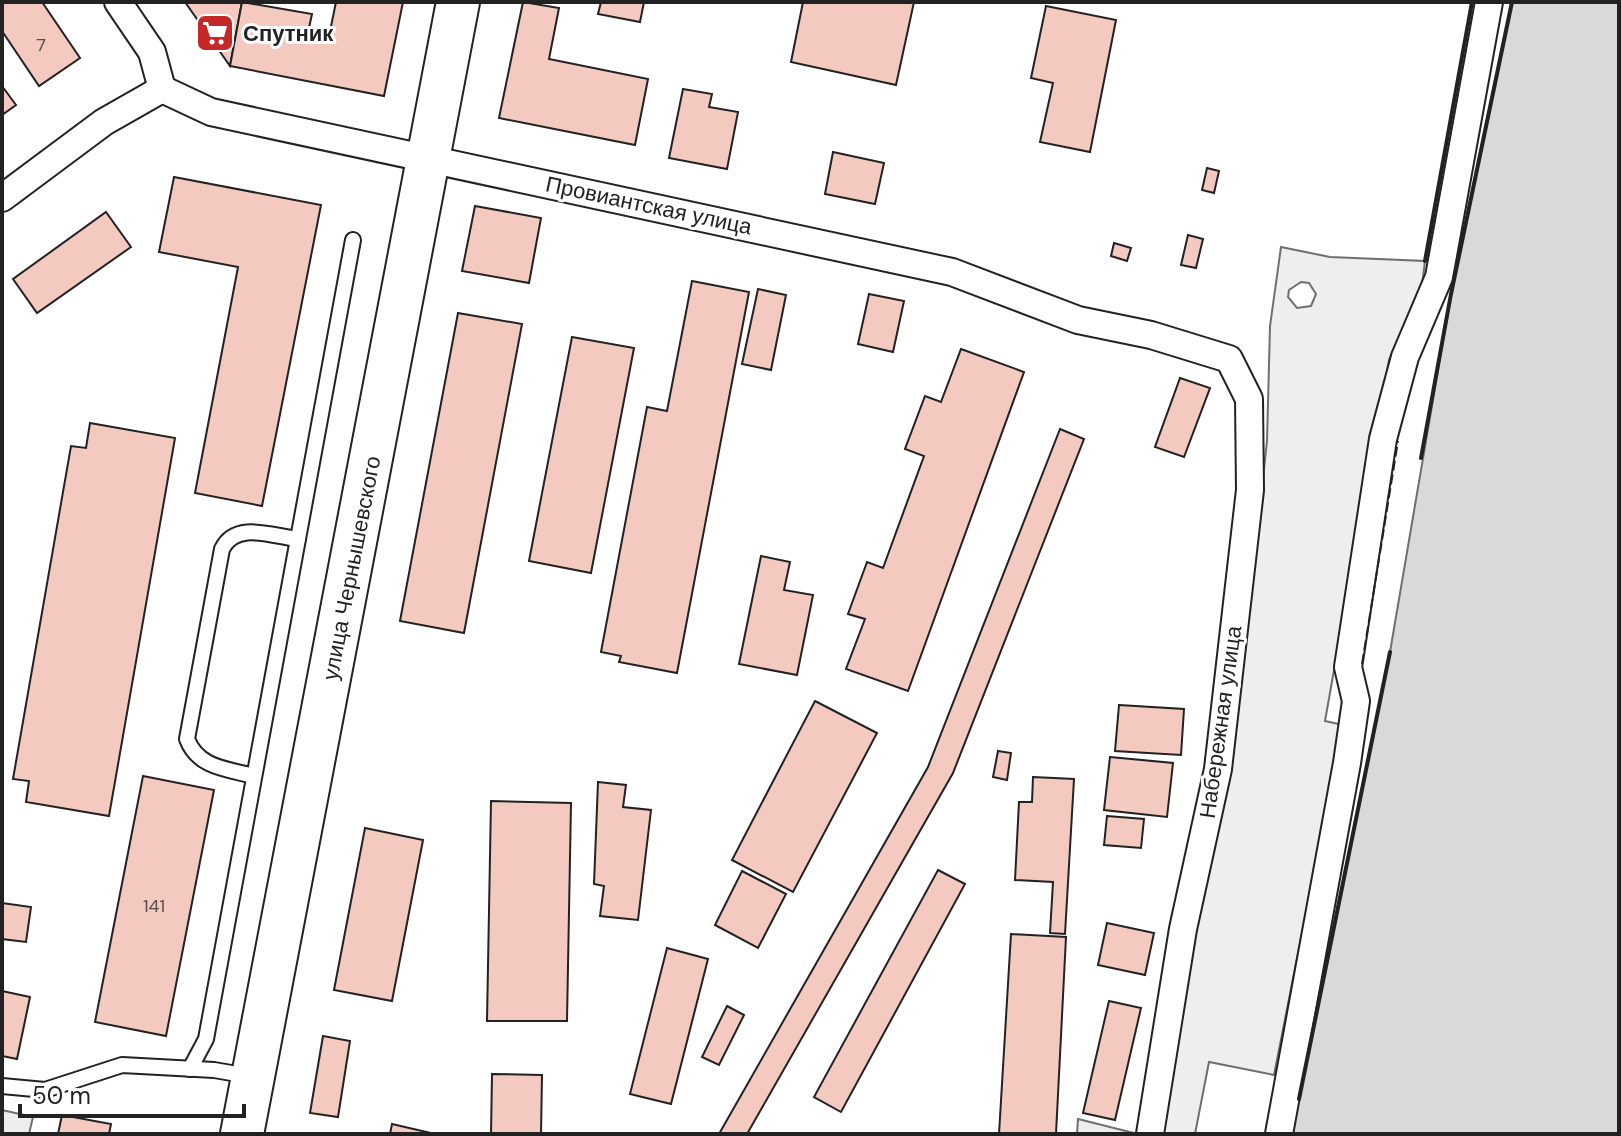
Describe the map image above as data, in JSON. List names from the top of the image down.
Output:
{
  "streets": {
    "main road": ["улица Чернышевского"],
    "street": ["Провиантская улица", "Набережная улица"]
  },
  "crossings": [
    ["Провиантская улица", "улица Чернышевского"],
    ["Провиантская улица", "Набережная улица"]
  ],
  "places": {
    "supermarket": ["Спутник"]
  },
  "house_numbers": ["7", "141"],
  "scale_bar": "50 m"
}
